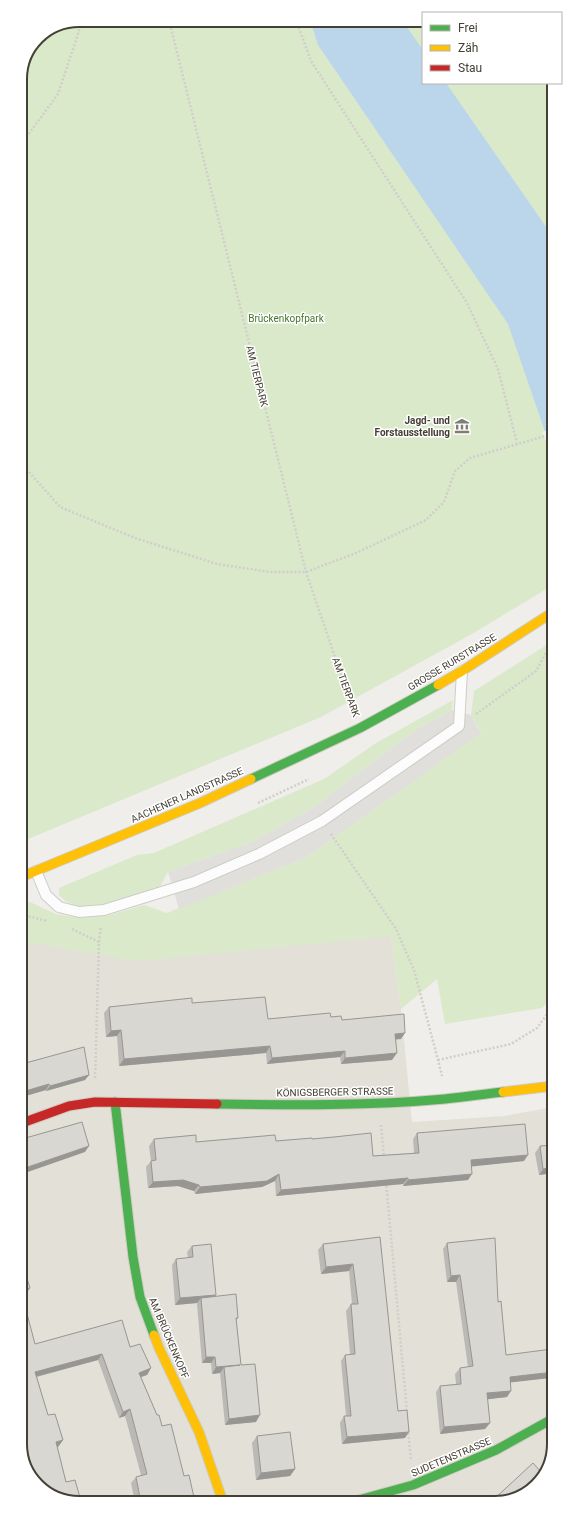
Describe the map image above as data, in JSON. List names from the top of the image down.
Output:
{
  "streets": {
    "street": [
      "GROSSE RURSTRASSE",
      "AACHENER LANDSTRASSE",
      "KÖNIGSBERGER STRASSE",
      "AM BRÜCKENKOPF",
      "SUDETENSTRASSE"
    ],
    "path": ["AM TIERPARK"]
  },
  "crossings": [
    ["AM TIERPARK", "GROSSE RURSTRASSE"],
    ["AM TIERPARK", "AACHENER LANDSTRASSE"],
    ["GROSSE RURSTRASSE", "AACHENER LANDSTRASSE"],
    ["KÖNIGSBERGER STRASSE", "AM BRÜCKENKOPF"]
  ],
  "parks": ["Brückenkopfpark"],
  "places": {
    "museum": ["Jagd- und Forstausstellung"]
  },
  "legend": ["Frei", "Zäh", "Stau"]
}
